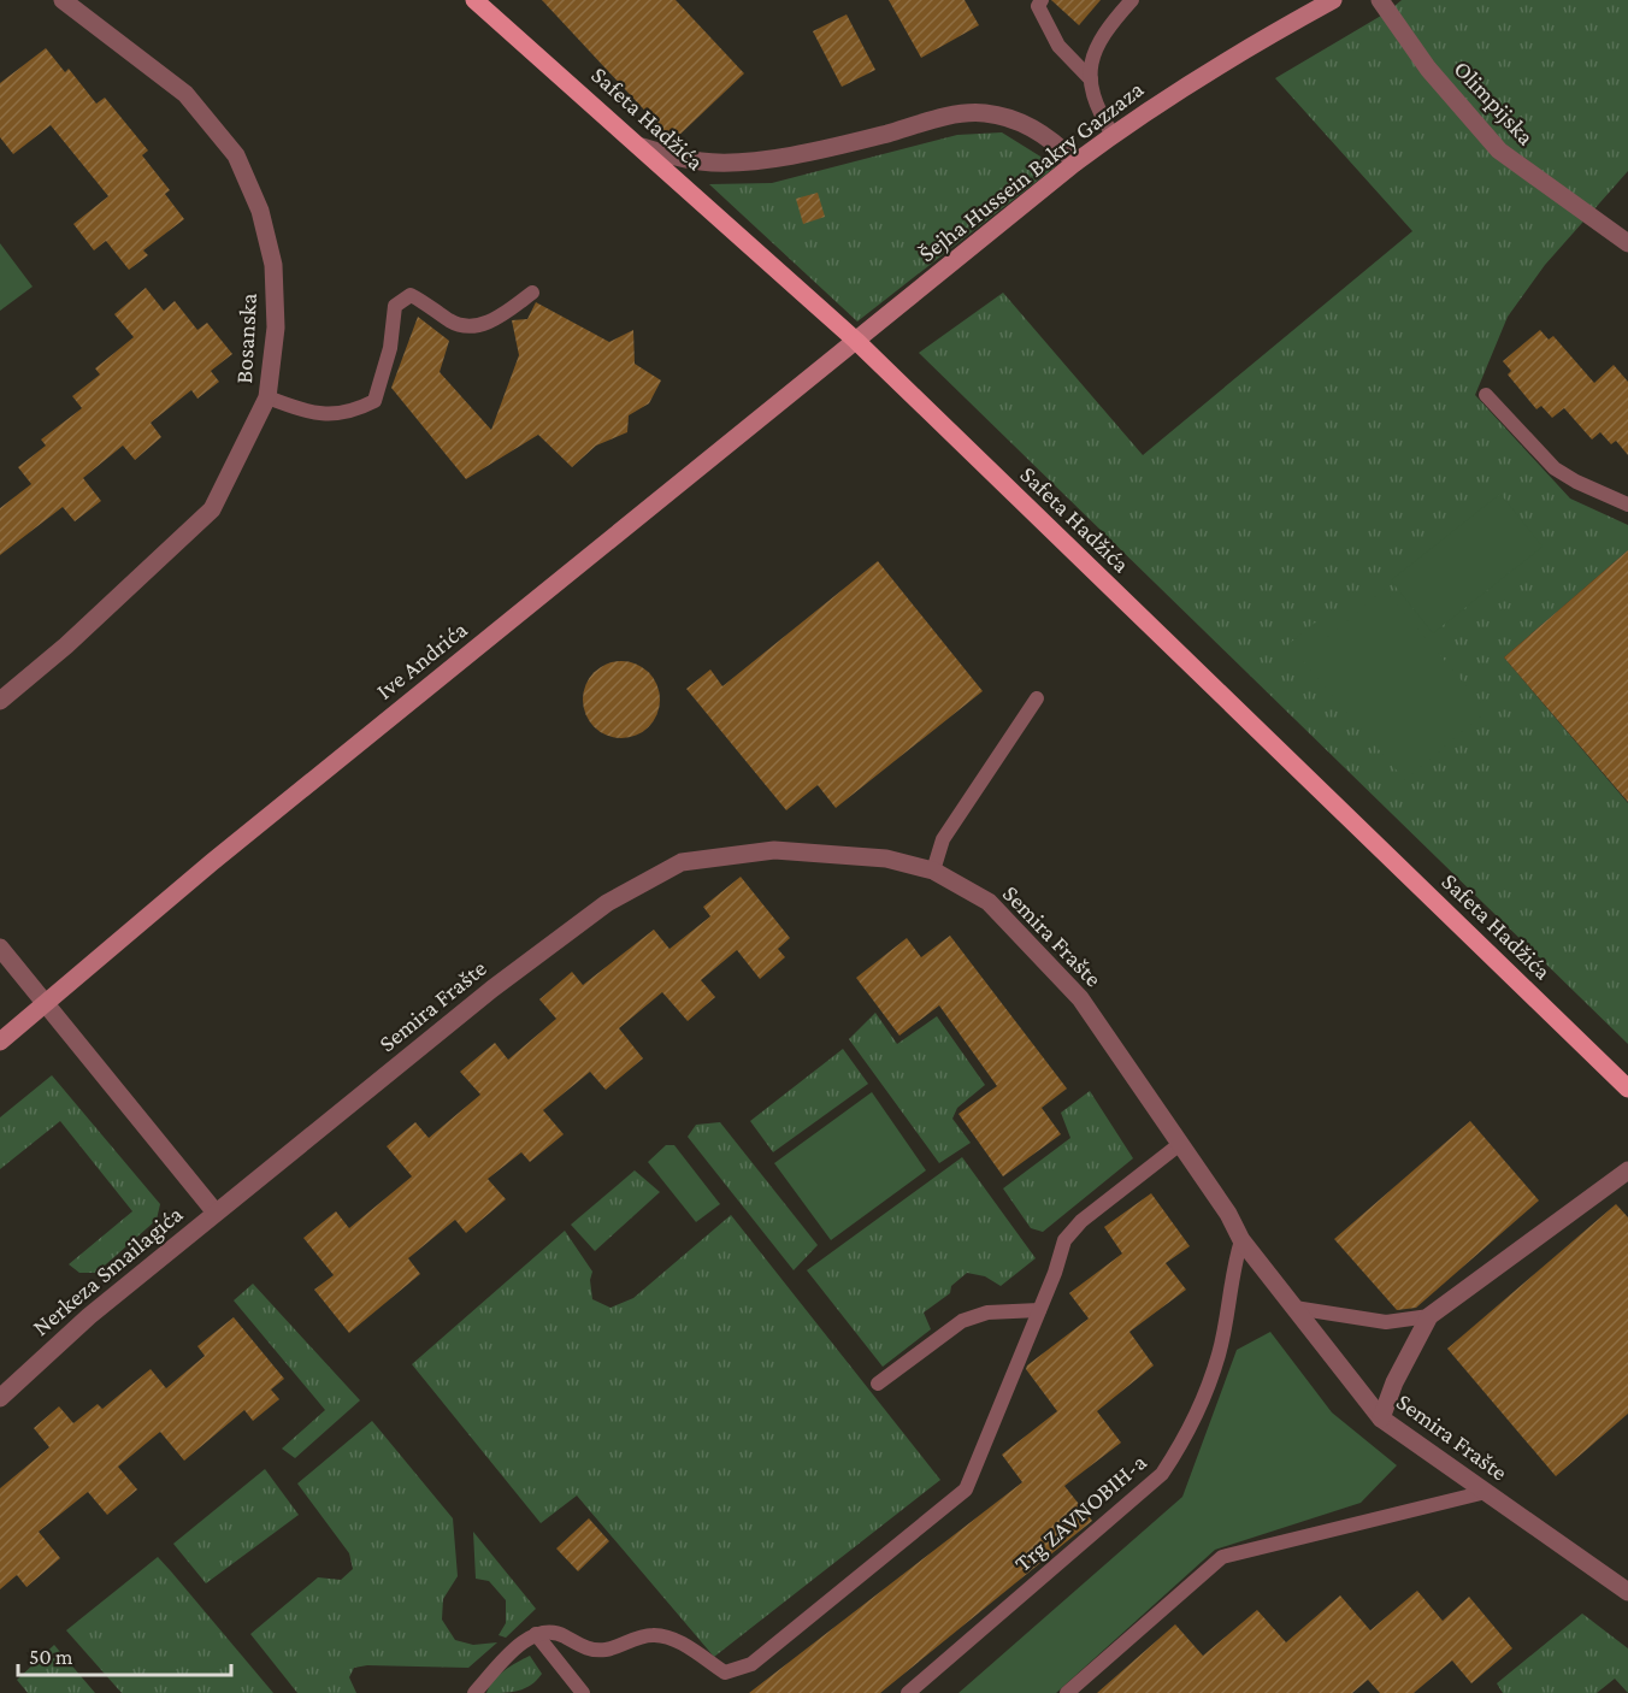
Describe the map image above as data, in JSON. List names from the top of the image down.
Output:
{
  "streets": {
    "main road": ["Safeta Hadžića", "Šejha Hussein Bakry Gazzaza", "Ive Andrića"],
    "street": [
      "Olimpijska",
      "Bosanska",
      "Semira Frašte",
      "Nerkeza Smailagića"
    ],
    "lane": ["Trg ZAVNOBIH-a"]
  },
  "crossings": [
    ["Safeta Hadžića", "Ive Andrića"],
    ["Šejha Hussein Bakry Gazzaza", "Ive Andrića"],
    ["Semira Frašte", "Nerkeza Smailagića"],
    ["Semira Frašte", "Trg ZAVNOBIH-a"]
  ],
  "scale_bar": "50 m"
}
